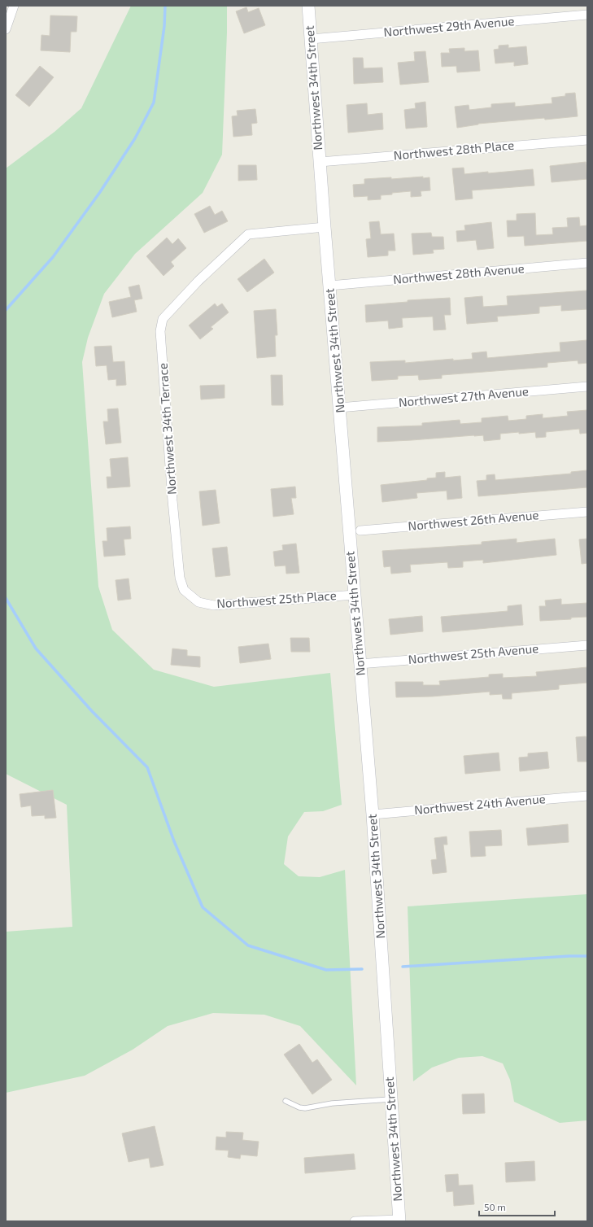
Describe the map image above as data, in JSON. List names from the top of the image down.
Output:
{
  "streets": {
    "main road": ["Northwest 34th Street"],
    "street": [
      "Northwest 29th Avenue",
      "Northwest 28th Place",
      "Northwest 28th Avenue",
      "Northwest 27th Avenue",
      "Northwest 34th Terrace",
      "Northwest 26th Avenue",
      "Northwest 25th Place",
      "Northwest 25th Avenue",
      "Northwest 24th Avenue"
    ]
  },
  "crossings": [
    ["Northwest 29th Avenue", "Northwest 34th Street"],
    ["Northwest 34th Street", "Northwest 28th Place"],
    ["Northwest 34th Street", "Northwest 28th Avenue"],
    ["Northwest 34th Street", "Northwest 27th Avenue"],
    ["Northwest 34th Street", "Northwest 34th Terrace"],
    ["Northwest 34th Street", "Northwest 25th Place"],
    ["Northwest 34th Street", "Northwest 25th Avenue"],
    ["Northwest 34th Street", "Northwest 24th Avenue"],
    ["Northwest 34th Terrace", "Northwest 25th Place"]
  ],
  "scale_bar": "50 m"
}
